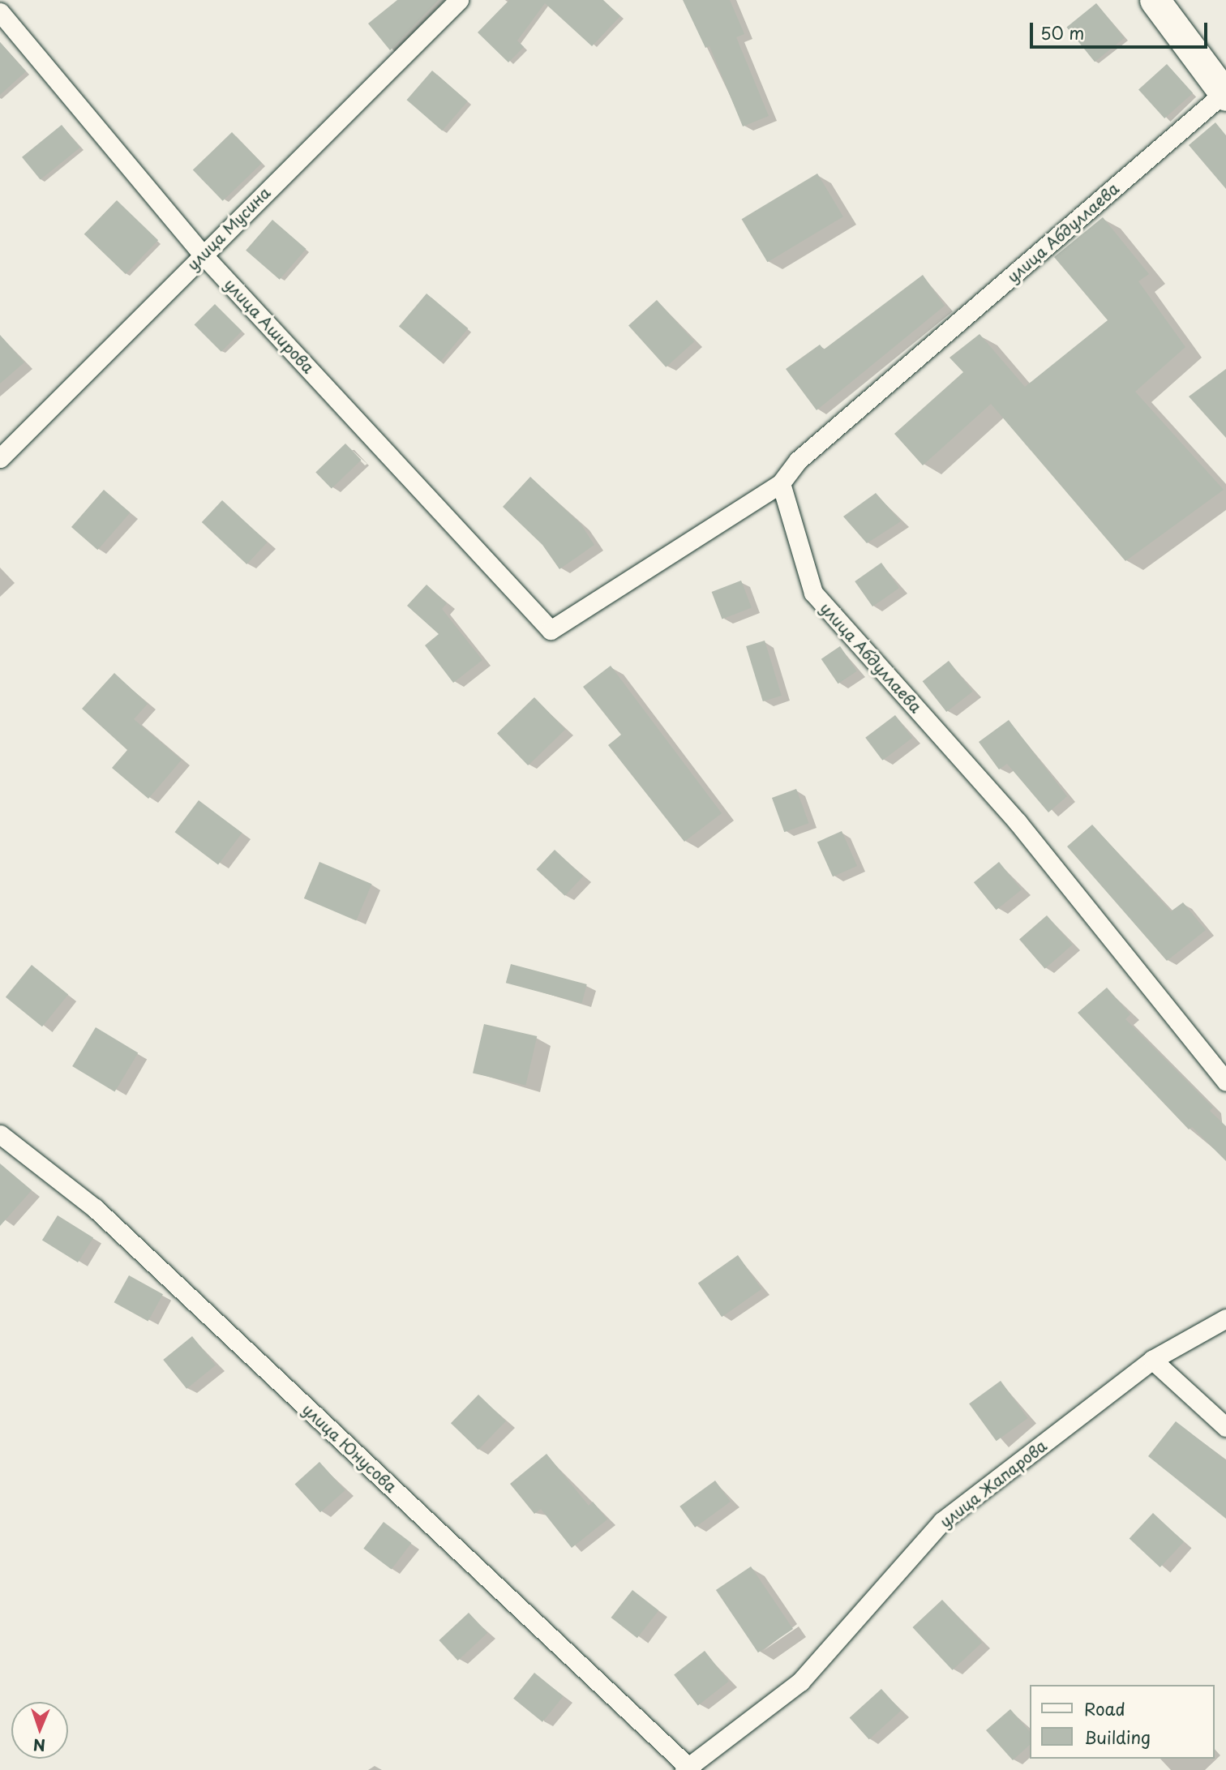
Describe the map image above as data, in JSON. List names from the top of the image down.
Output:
{
  "streets": {
    "street": [
      "улица Мусина",
      "улица Абдуллаева",
      "улица Аширова",
      "улица Юнусова",
      "улица Жапарова"
    ]
  },
  "crossings": [
    ["улица Мусина", "улица Аширова"],
    ["улица Абдуллаева", "улица Аширова"],
    ["улица Юнусова", "улица Жапарова"]
  ],
  "legend": ["Road", "Building"],
  "scale_bar": "50 m",
  "north": "bottom"
}
